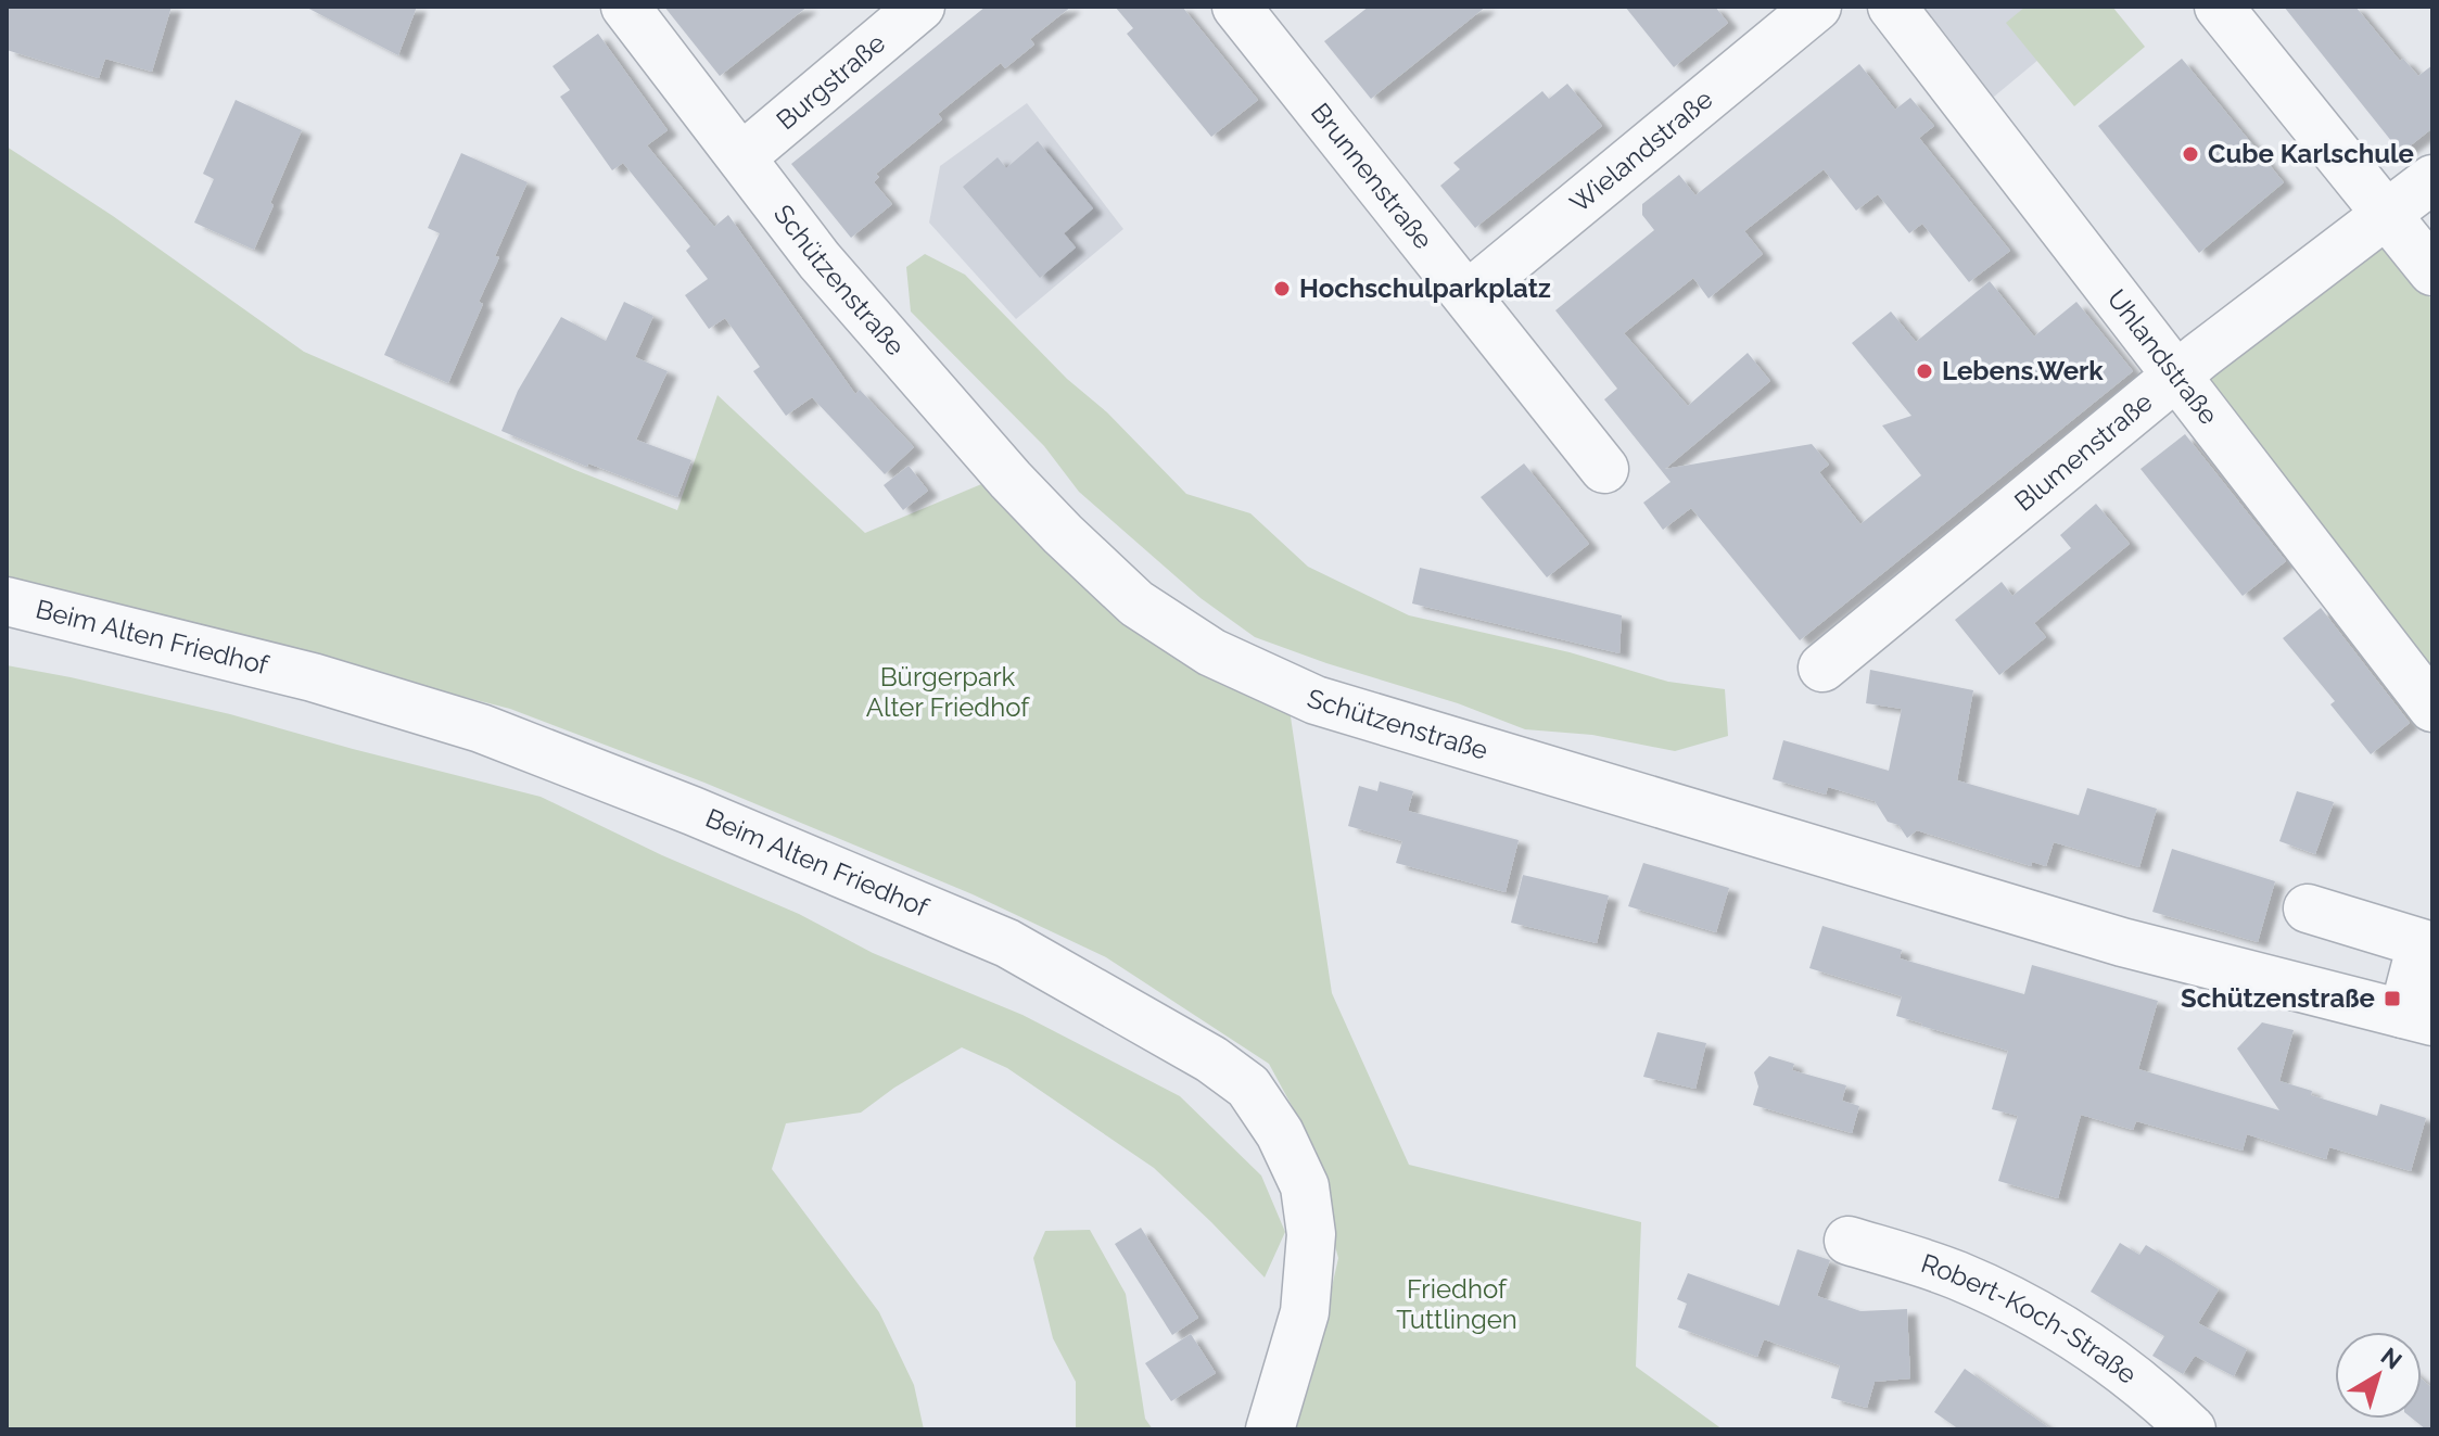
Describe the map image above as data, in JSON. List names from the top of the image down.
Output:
{
  "streets": {
    "street": [
      "Burgstraße",
      "Wielandstraße",
      "Brunnenstraße",
      "Schützenstraße",
      "Uhlandstraße",
      "Blumenstraße",
      "Beim Alten Friedhof",
      "Robert-Koch-Straße"
    ]
  },
  "crossings": [
    ["Burgstraße", "Schützenstraße"],
    ["Wielandstraße", "Brunnenstraße"],
    ["Uhlandstraße", "Blumenstraße"]
  ],
  "parks": ["Bürgerpark Alter Friedhof", "Friedhof Tuttlingen"],
  "places": {
    "other": ["Cube Karlschule", "Hochschulparkplatz", "Lebens.Werk"],
    "transit": ["Schützenstraße"]
  },
  "north": "top right"
}
